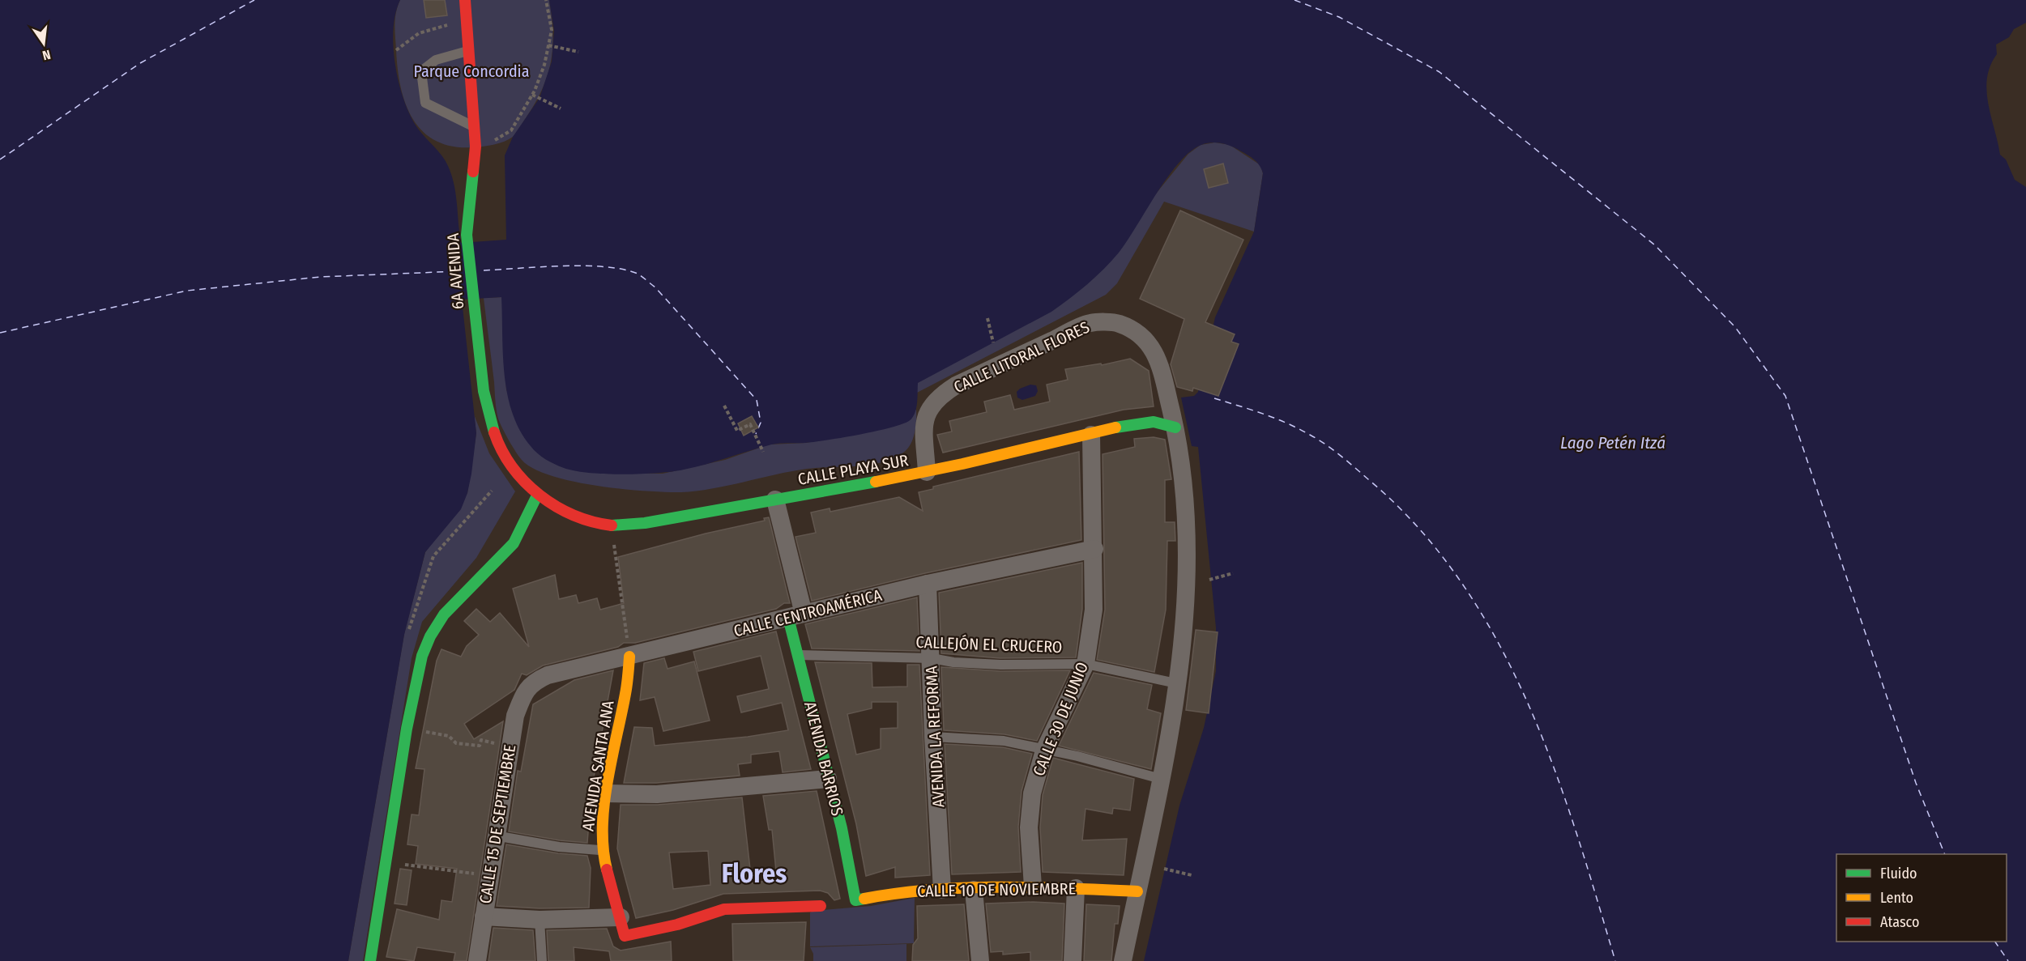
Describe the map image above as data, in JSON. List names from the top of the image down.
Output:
{
  "streets": {
    "street": [
      "6A AVENIDA",
      "CALLE LITORAL FLORES",
      "CALLE PLAYA SUR",
      "CALLE CENTROAMÉRICA",
      "CALLE 30 DE JUNIO",
      "AVENIDA LA REFORMA",
      "AVENIDA BARRIOS",
      "AVENIDA SANTA ANA",
      "CALLE 15 DE SEPTIEMBRE",
      "CALLE 10 DE NOVIEMBRE"
    ],
    "lane": ["CALLEJÓN EL CRUCERO"]
  },
  "crossings": [
    ["6A AVENIDA", "CALLE PLAYA SUR"],
    ["CALLE LITORAL FLORES", "CALLE PLAYA SUR"],
    ["CALLE LITORAL FLORES", "CALLEJÓN EL CRUCERO"],
    ["CALLE LITORAL FLORES", "CALLE 10 DE NOVIEMBRE"],
    ["CALLE PLAYA SUR", "CALLE 30 DE JUNIO"],
    ["CALLE PLAYA SUR", "AVENIDA BARRIOS"],
    ["CALLE CENTROAMÉRICA", "CALLE 30 DE JUNIO"],
    ["CALLE CENTROAMÉRICA", "AVENIDA LA REFORMA"],
    ["CALLE CENTROAMÉRICA", "AVENIDA BARRIOS"],
    ["CALLE CENTROAMÉRICA", "AVENIDA SANTA ANA"],
    ["CALLE CENTROAMÉRICA", "CALLE 15 DE SEPTIEMBRE"],
    ["CALLEJÓN EL CRUCERO", "CALLE 30 DE JUNIO"],
    ["CALLEJÓN EL CRUCERO", "AVENIDA LA REFORMA"],
    ["CALLEJÓN EL CRUCERO", "AVENIDA BARRIOS"],
    ["CALLE 30 DE JUNIO", "CALLE 10 DE NOVIEMBRE"],
    ["AVENIDA LA REFORMA", "CALLE 10 DE NOVIEMBRE"],
    ["AVENIDA BARRIOS", "CALLE 10 DE NOVIEMBRE"]
  ],
  "districts": ["Flores"],
  "water": ["Lago Petén Itzá"],
  "parks": ["Parque Concordia"],
  "legend": ["Fluido", "Lento", "Atasco"],
  "north": "bottom"
}
